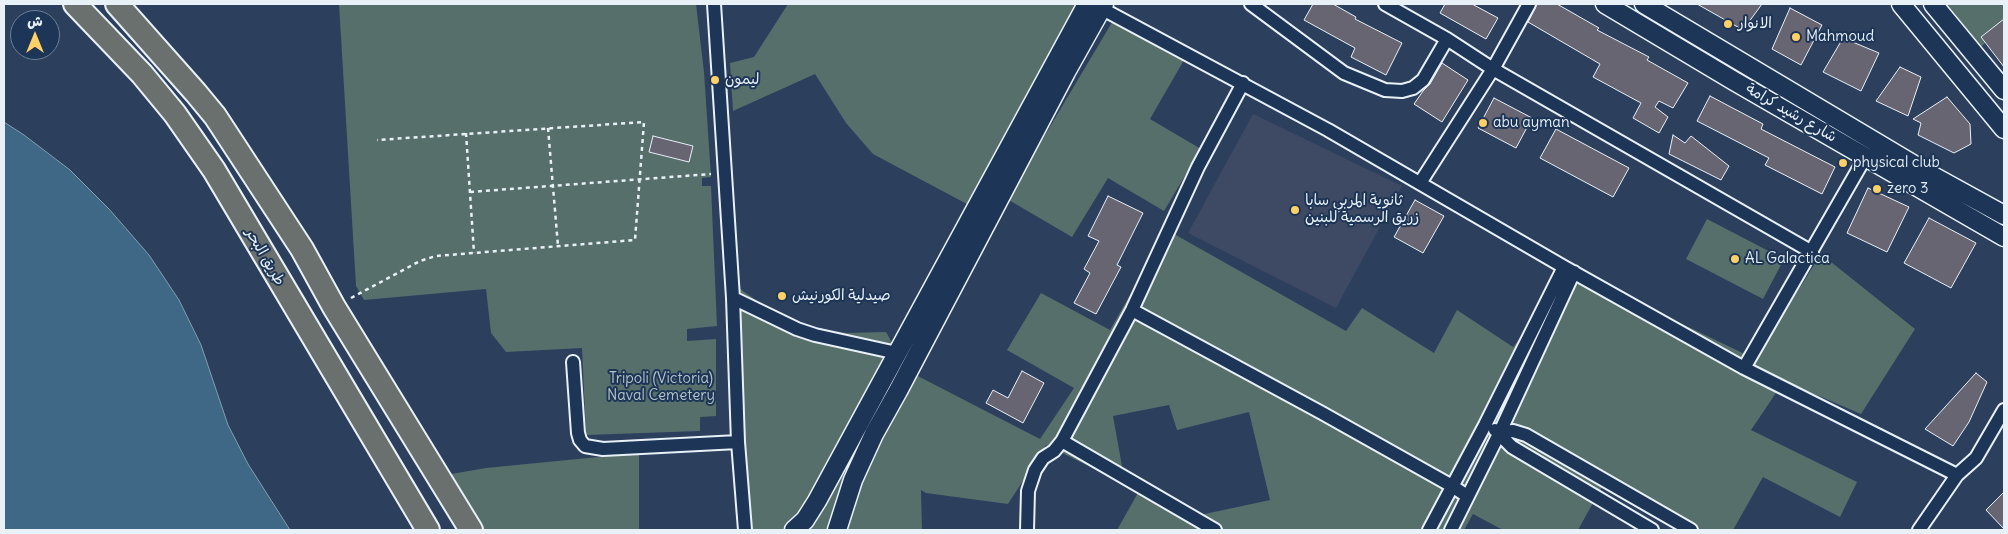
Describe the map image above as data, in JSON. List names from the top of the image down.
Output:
{
  "streets": {
    "highway": ["طريق البحر"],
    "street": ["شارع رشيد كرامة"]
  },
  "parks": ["Tripoli (Victoria) Naval Cemetery"],
  "places": [
    "الانوار",
    "Mahmoud",
    "ليمون",
    "abu ayman",
    "physical club",
    "zero 3",
    "ثانوية المربي سابا زريق الرسمية للبنين",
    "AL Galactica",
    "صيدلية الكورنيش"
  ],
  "north": "top"
}
